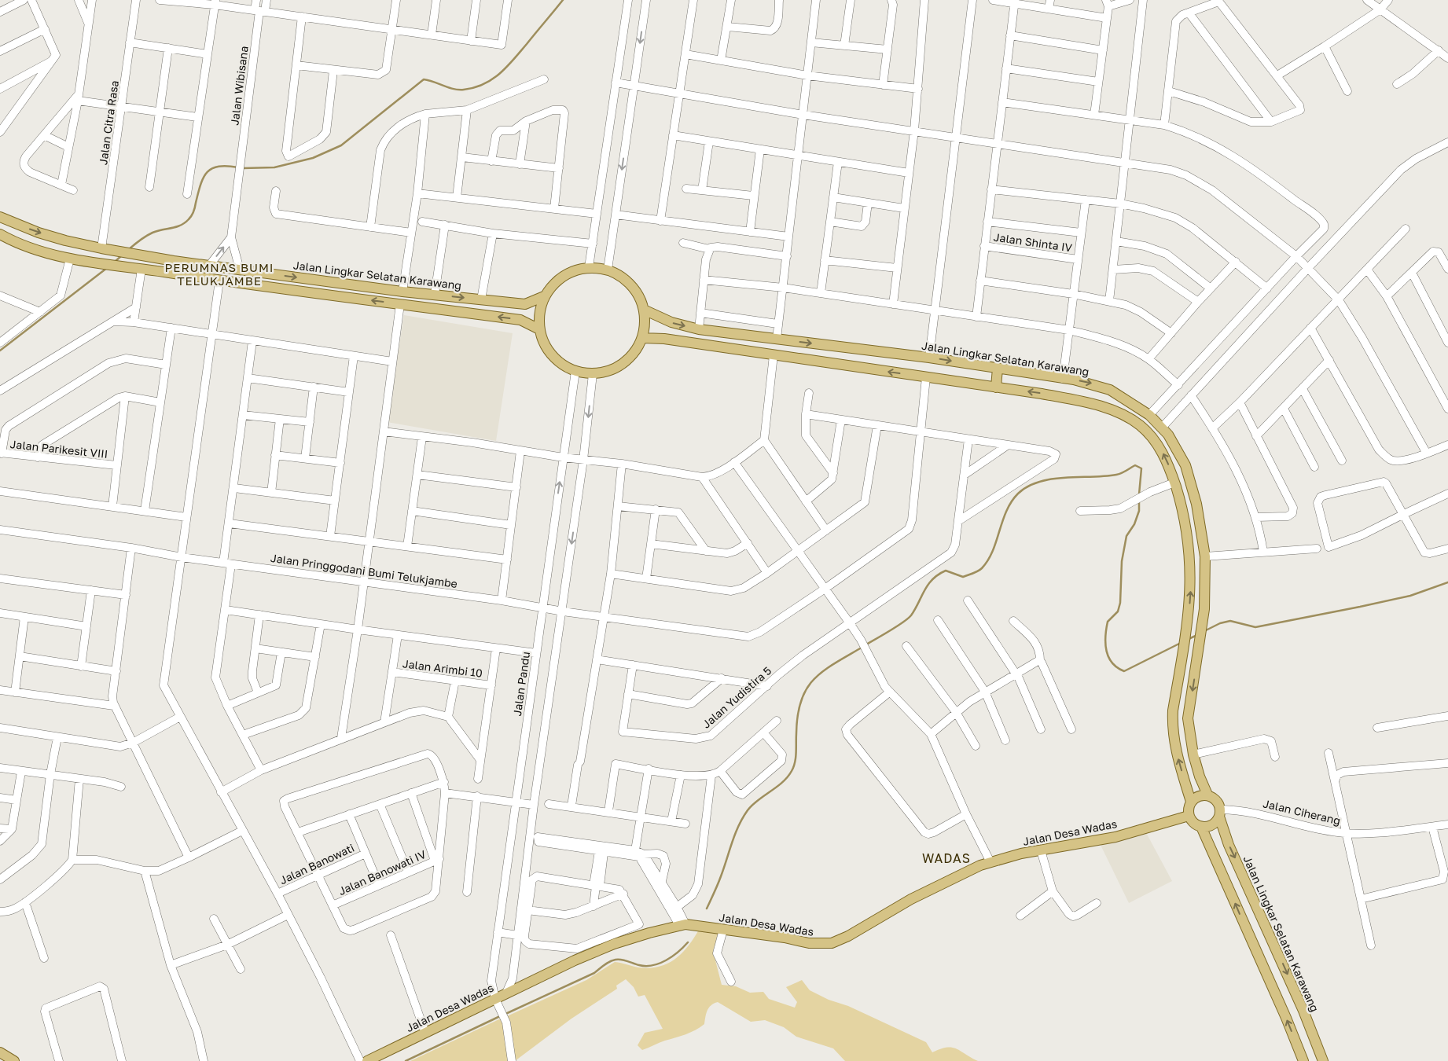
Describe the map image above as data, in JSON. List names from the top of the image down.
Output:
{
  "streets": {
    "main road": ["Jalan Lingkar Selatan Karawang", "Jalan Desa Wadas"],
    "street": [
      "Jalan Wibisana",
      "Jalan Citra Rasa",
      "Jalan Shinta IV",
      "Jalan Parikesit VIII",
      "Jalan Pringgodani Bumi Telukjambe",
      "Jalan Arimbi 10",
      "Jalan Pandu",
      "Jalan Yudistira 5",
      "Jalan Ciherang",
      "Jalan Banowati",
      "Jalan Banowati IV"
    ]
  },
  "crossings": [
    ["Jalan Citra Rasa", "Jalan Lingkar Selatan Karawang"],
    ["Jalan Lingkar Selatan Karawang", "Jalan Pandu"],
    ["Jalan Lingkar Selatan Karawang", "Jalan Ciherang"],
    ["Jalan Lingkar Selatan Karawang", "Jalan Desa Wadas"],
    ["Jalan Pringgodani Bumi Telukjambe", "Jalan Pandu"],
    ["Jalan Pandu", "Jalan Desa Wadas"],
    ["Jalan Ciherang", "Jalan Desa Wadas"]
  ],
  "one_way": ["Jalan Lingkar Selatan Karawang"],
  "districts": ["PERUMNAS BUMI TELUKJAMBE", "WADAS"]
}
